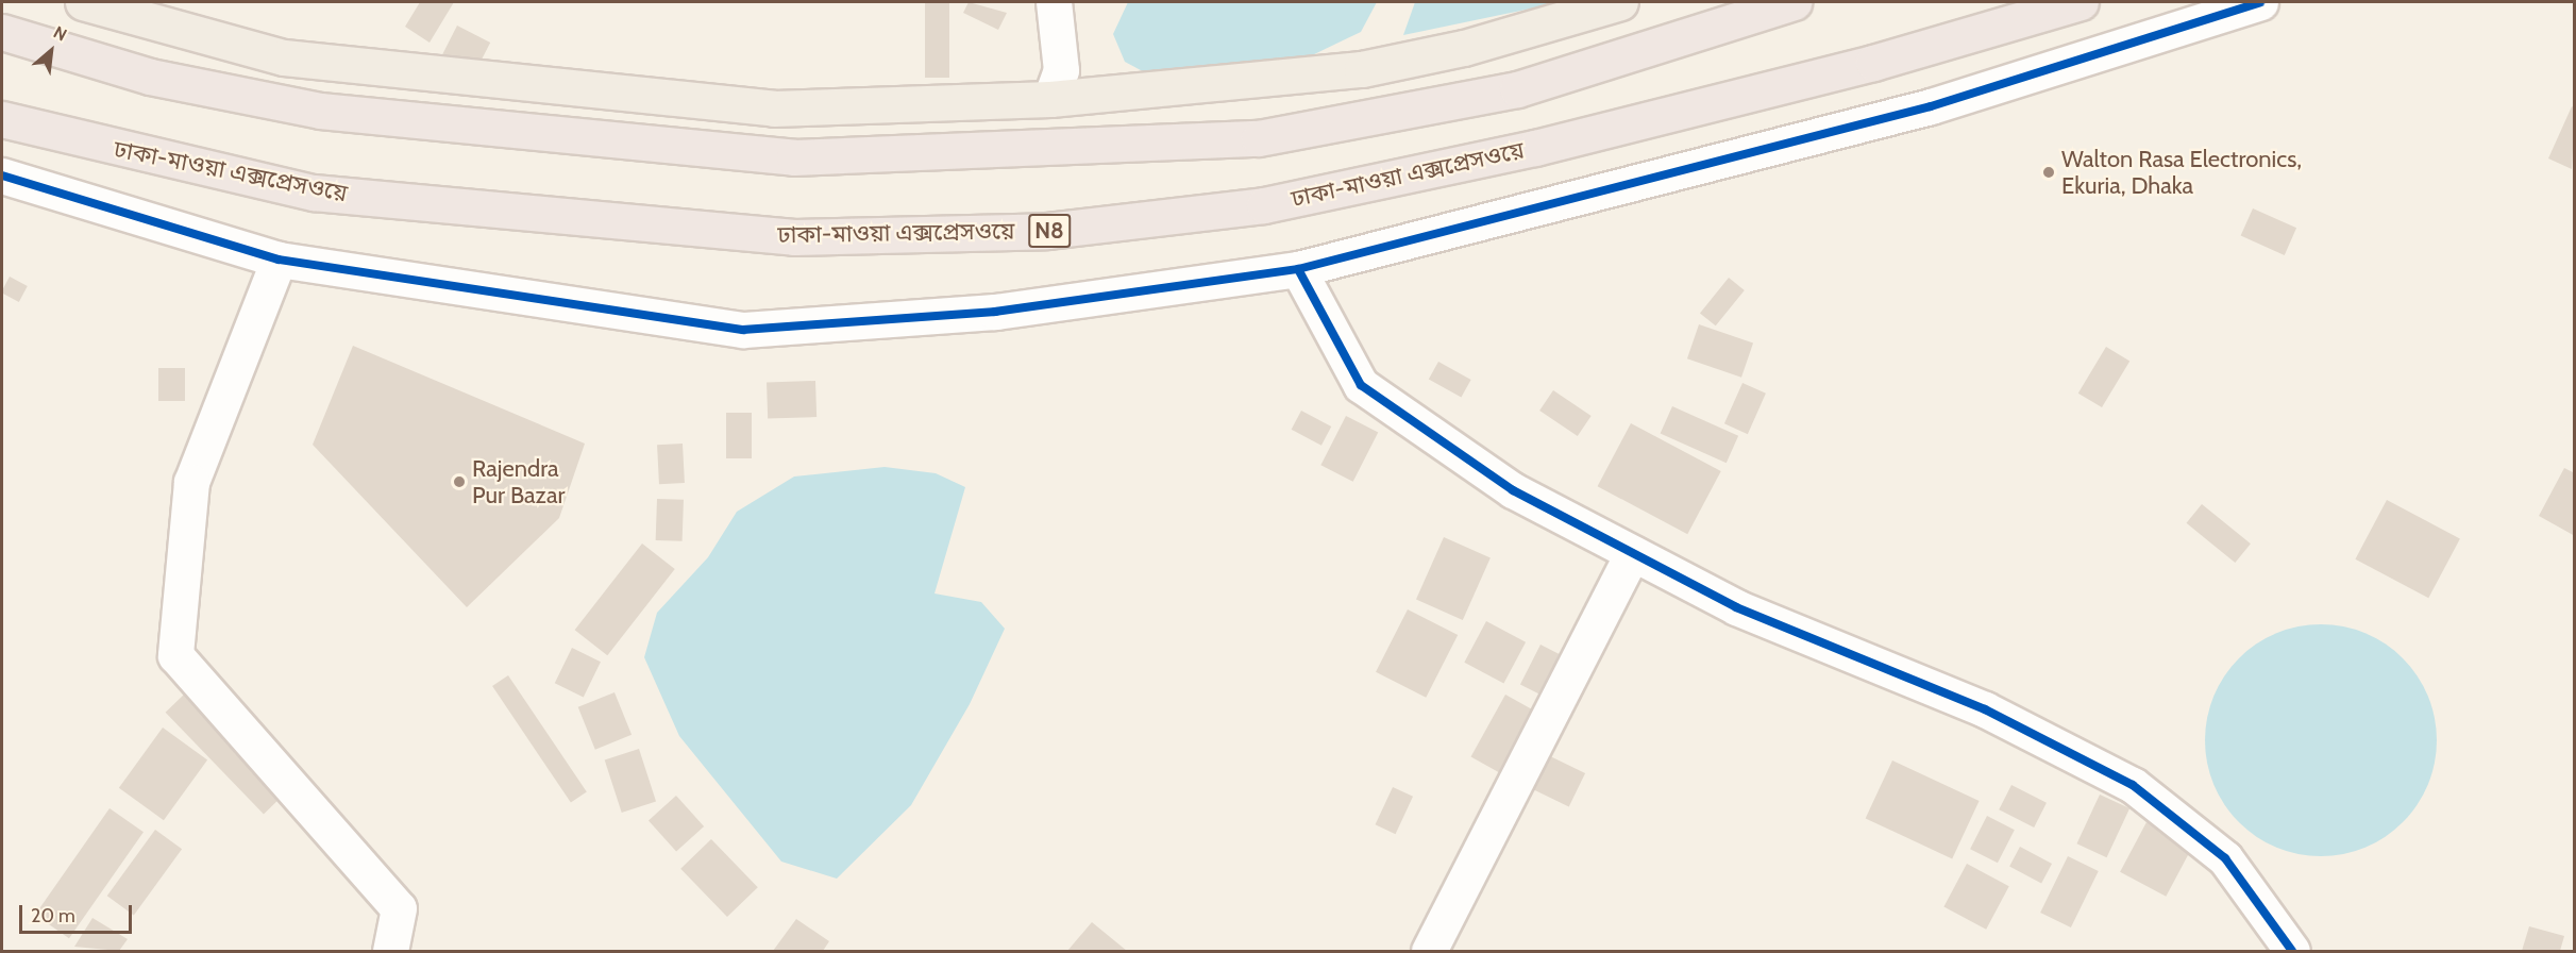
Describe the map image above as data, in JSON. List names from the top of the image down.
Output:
{
  "streets": {
    "highway": ["ঢাকা-মাওয়া এক্সপ্রেসওয়ে", "N8"]
  },
  "places": ["Walton Rasa Electronics, Ekuria, Dhaka", "Rajendra Pur Bazar"],
  "scale_bar": "20 m",
  "north": "top right"
}
